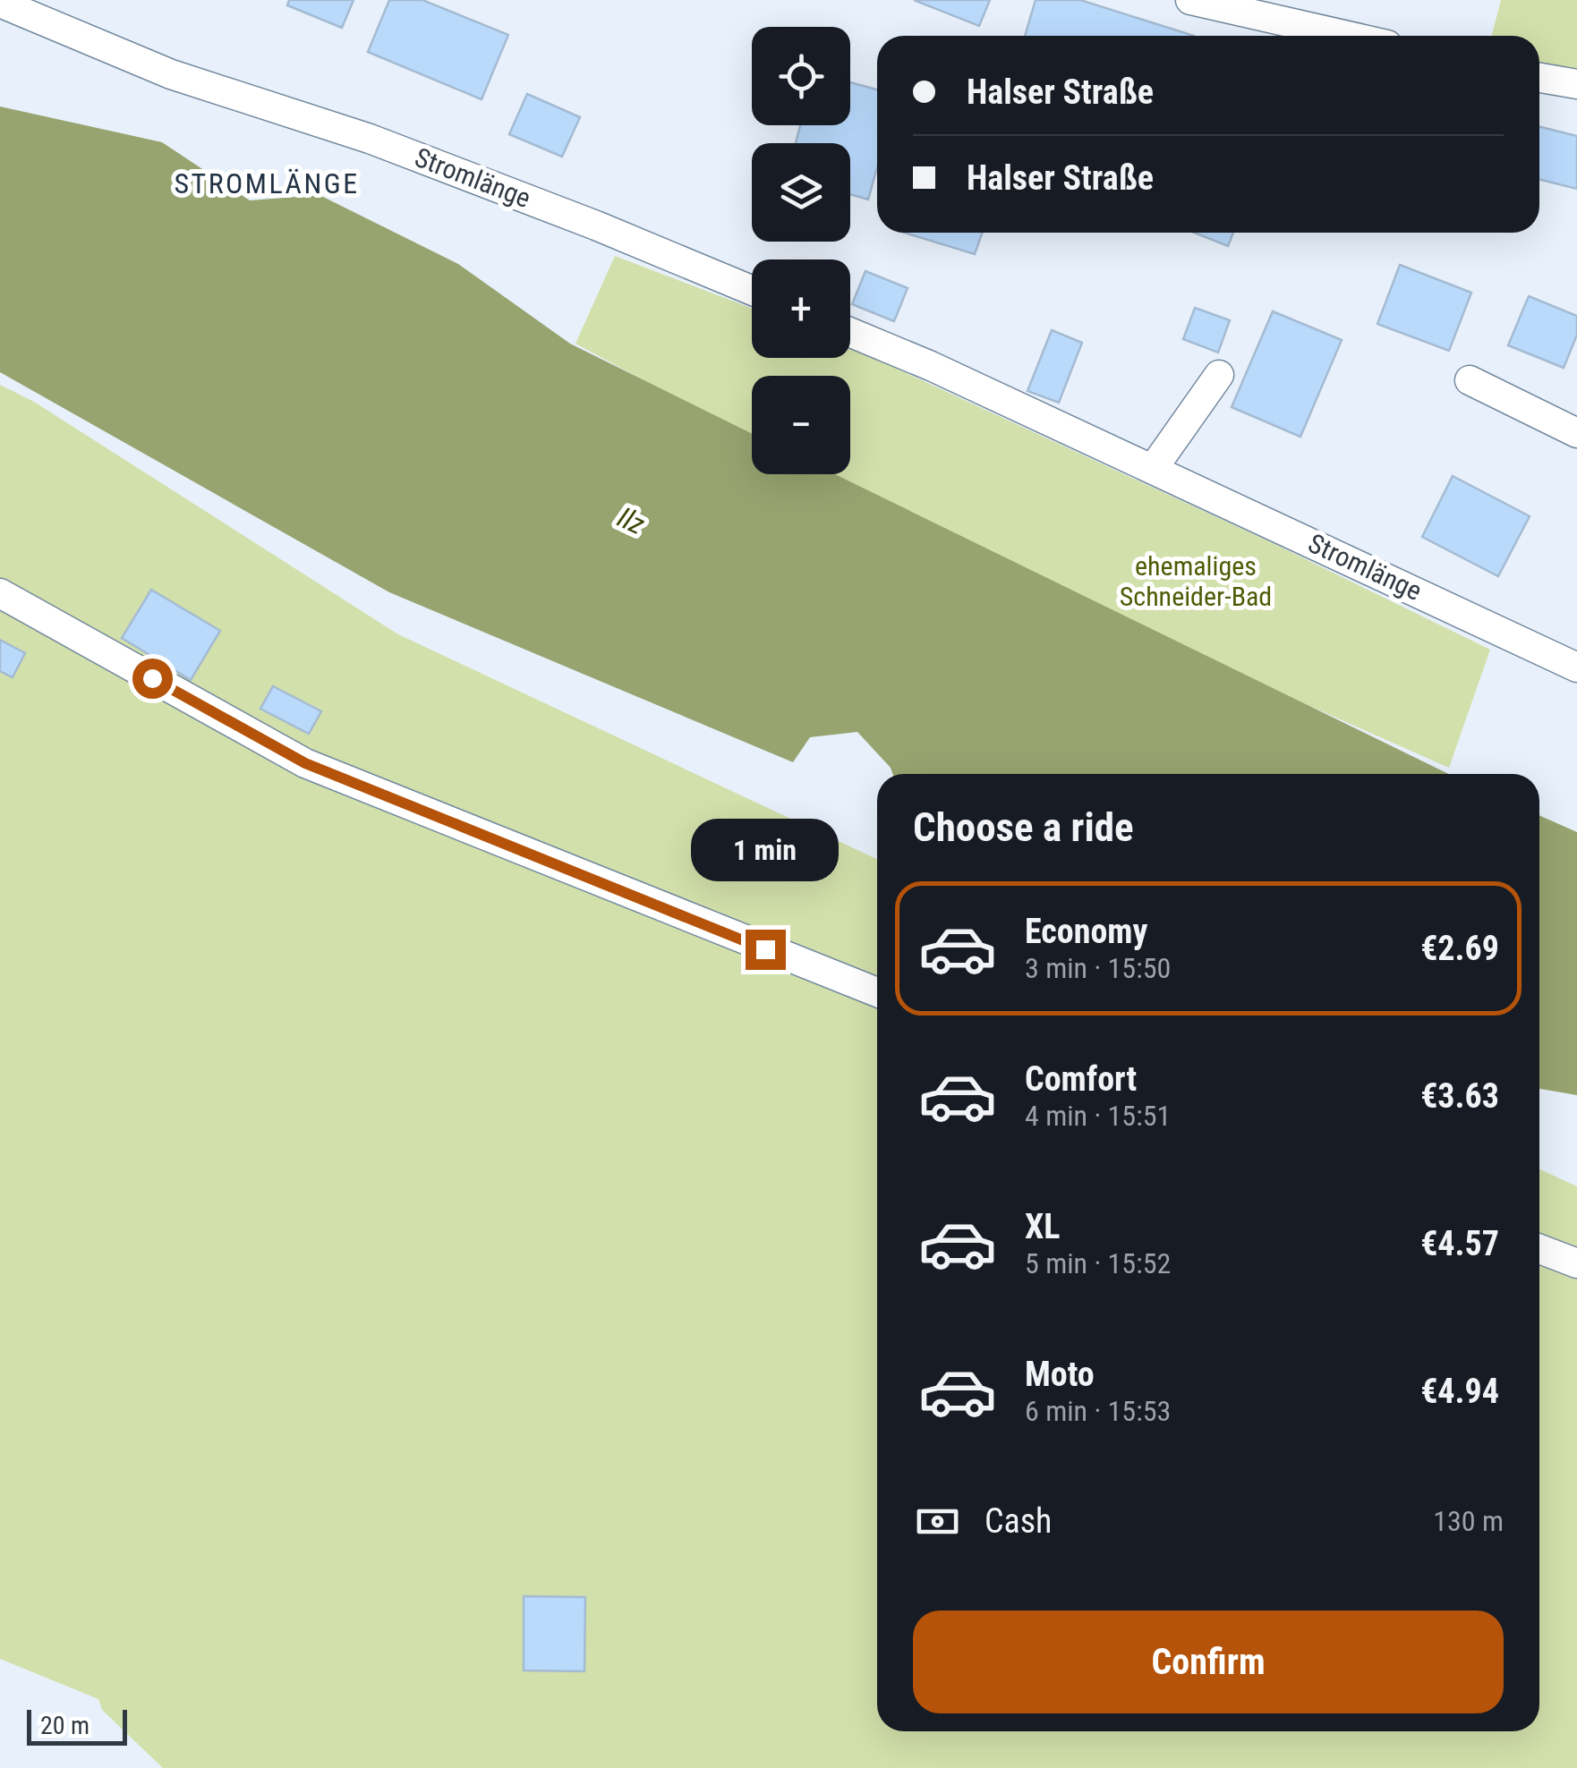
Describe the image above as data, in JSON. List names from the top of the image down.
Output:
{
  "streets": {
    "street": ["Stromlänge"]
  },
  "districts": ["STROMLÄNGE"],
  "water": ["Ilz"],
  "parks": ["ehemaliges Schneider-Bad"],
  "scale_bar": "20 m",
  "page": {
    "map_buttons": ["+", "−"],
    "banner": ["Halser Straße", "Halser Straße"],
    "heading": "Choose a ride",
    "bubble": "1 min",
    "list": [
      {
        "name": "Economy",
        "note": "3 min · 15:50",
        "value": "€2.69"
      },
      {
        "name": "Comfort",
        "note": "4 min · 15:51",
        "value": "€3.63"
      },
      {
        "name": "XL",
        "note": "5 min · 15:52",
        "value": "€4.57"
      },
      {
        "name": "Moto",
        "note": "6 min · 15:53",
        "value": "€4.94"
      }
    ],
    "pay": ["Cash", "130 m"],
    "buttons": "Confirm",
    "scale": "20 m"
  }
}
